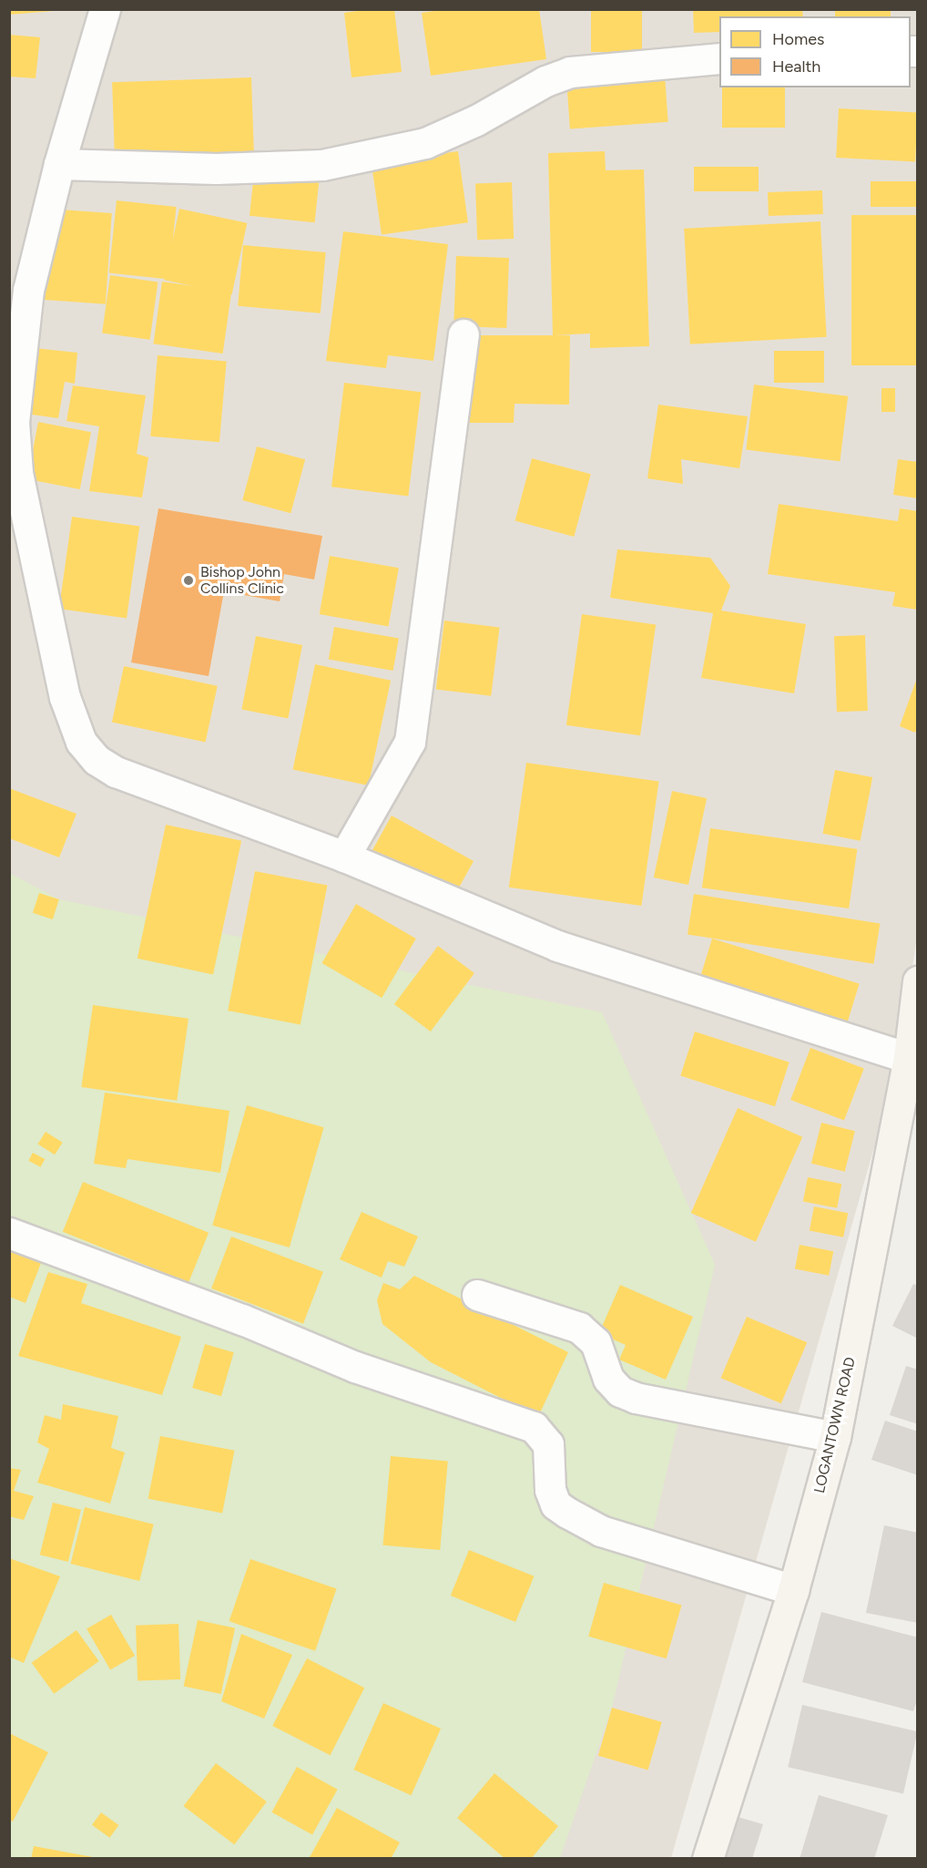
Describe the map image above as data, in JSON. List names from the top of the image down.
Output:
{
  "streets": {
    "street": ["LOGANTOWN ROAD"]
  },
  "places": ["Bishop John Collins Clinic"],
  "legend": ["Homes", "Health"]
}
